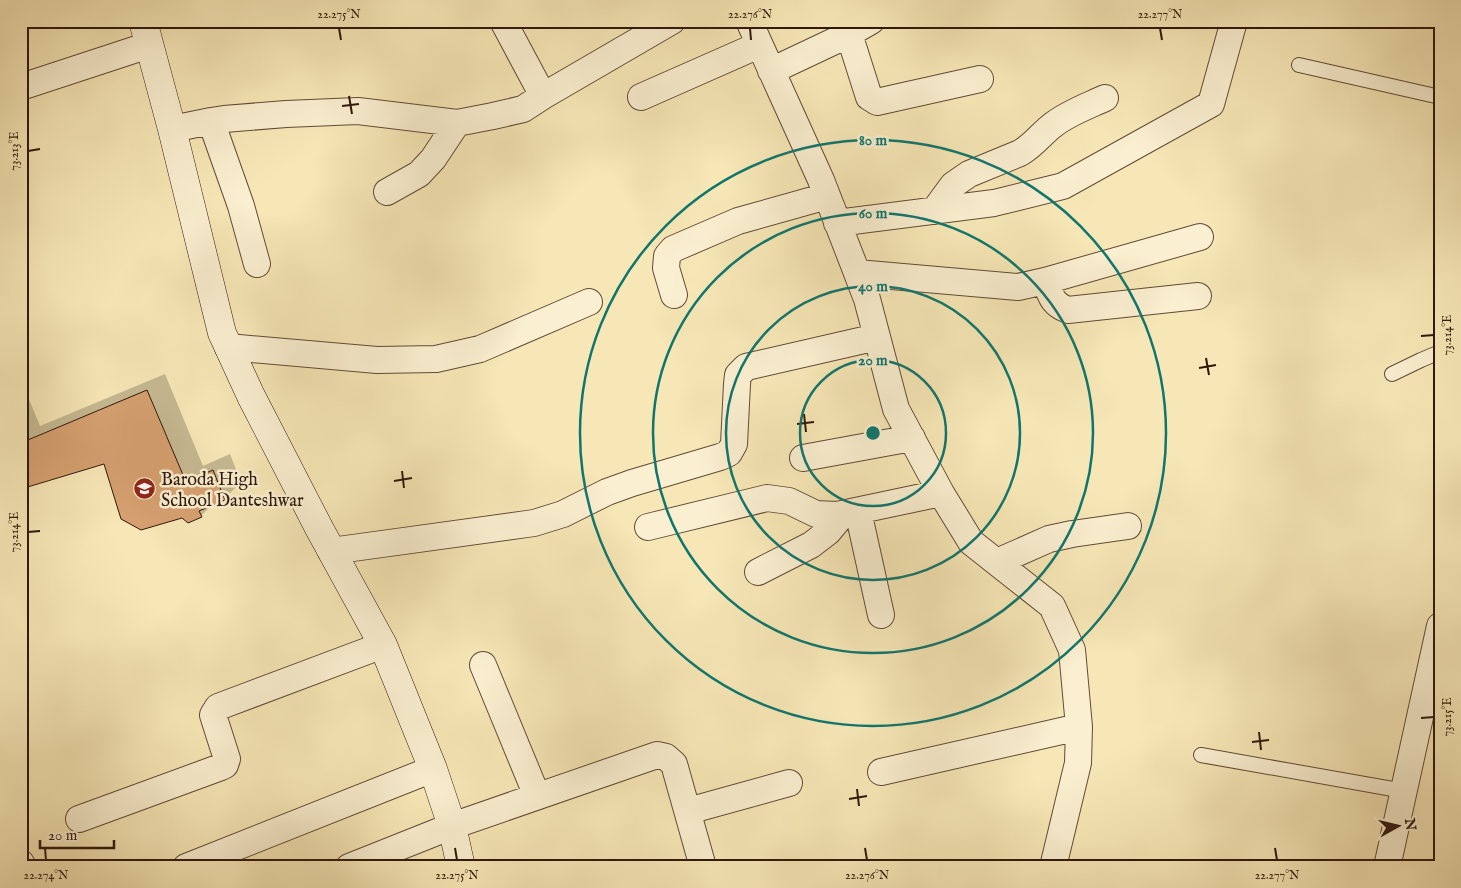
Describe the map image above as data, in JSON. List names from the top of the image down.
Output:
{
  "places": {
    "school or university": ["Baroda High School Danteshwar"]
  },
  "scale_bar": "20 m",
  "north": "right",
  "coordinates": [
    "22.275°N",
    "22.276°N",
    "22.277°N",
    "73.213°E",
    "73.214°E",
    "73.215°E",
    "22.274°N"
  ],
  "rings": [
    "80 m",
    "60 m",
    "40 m",
    "20 m"
  ]
}
